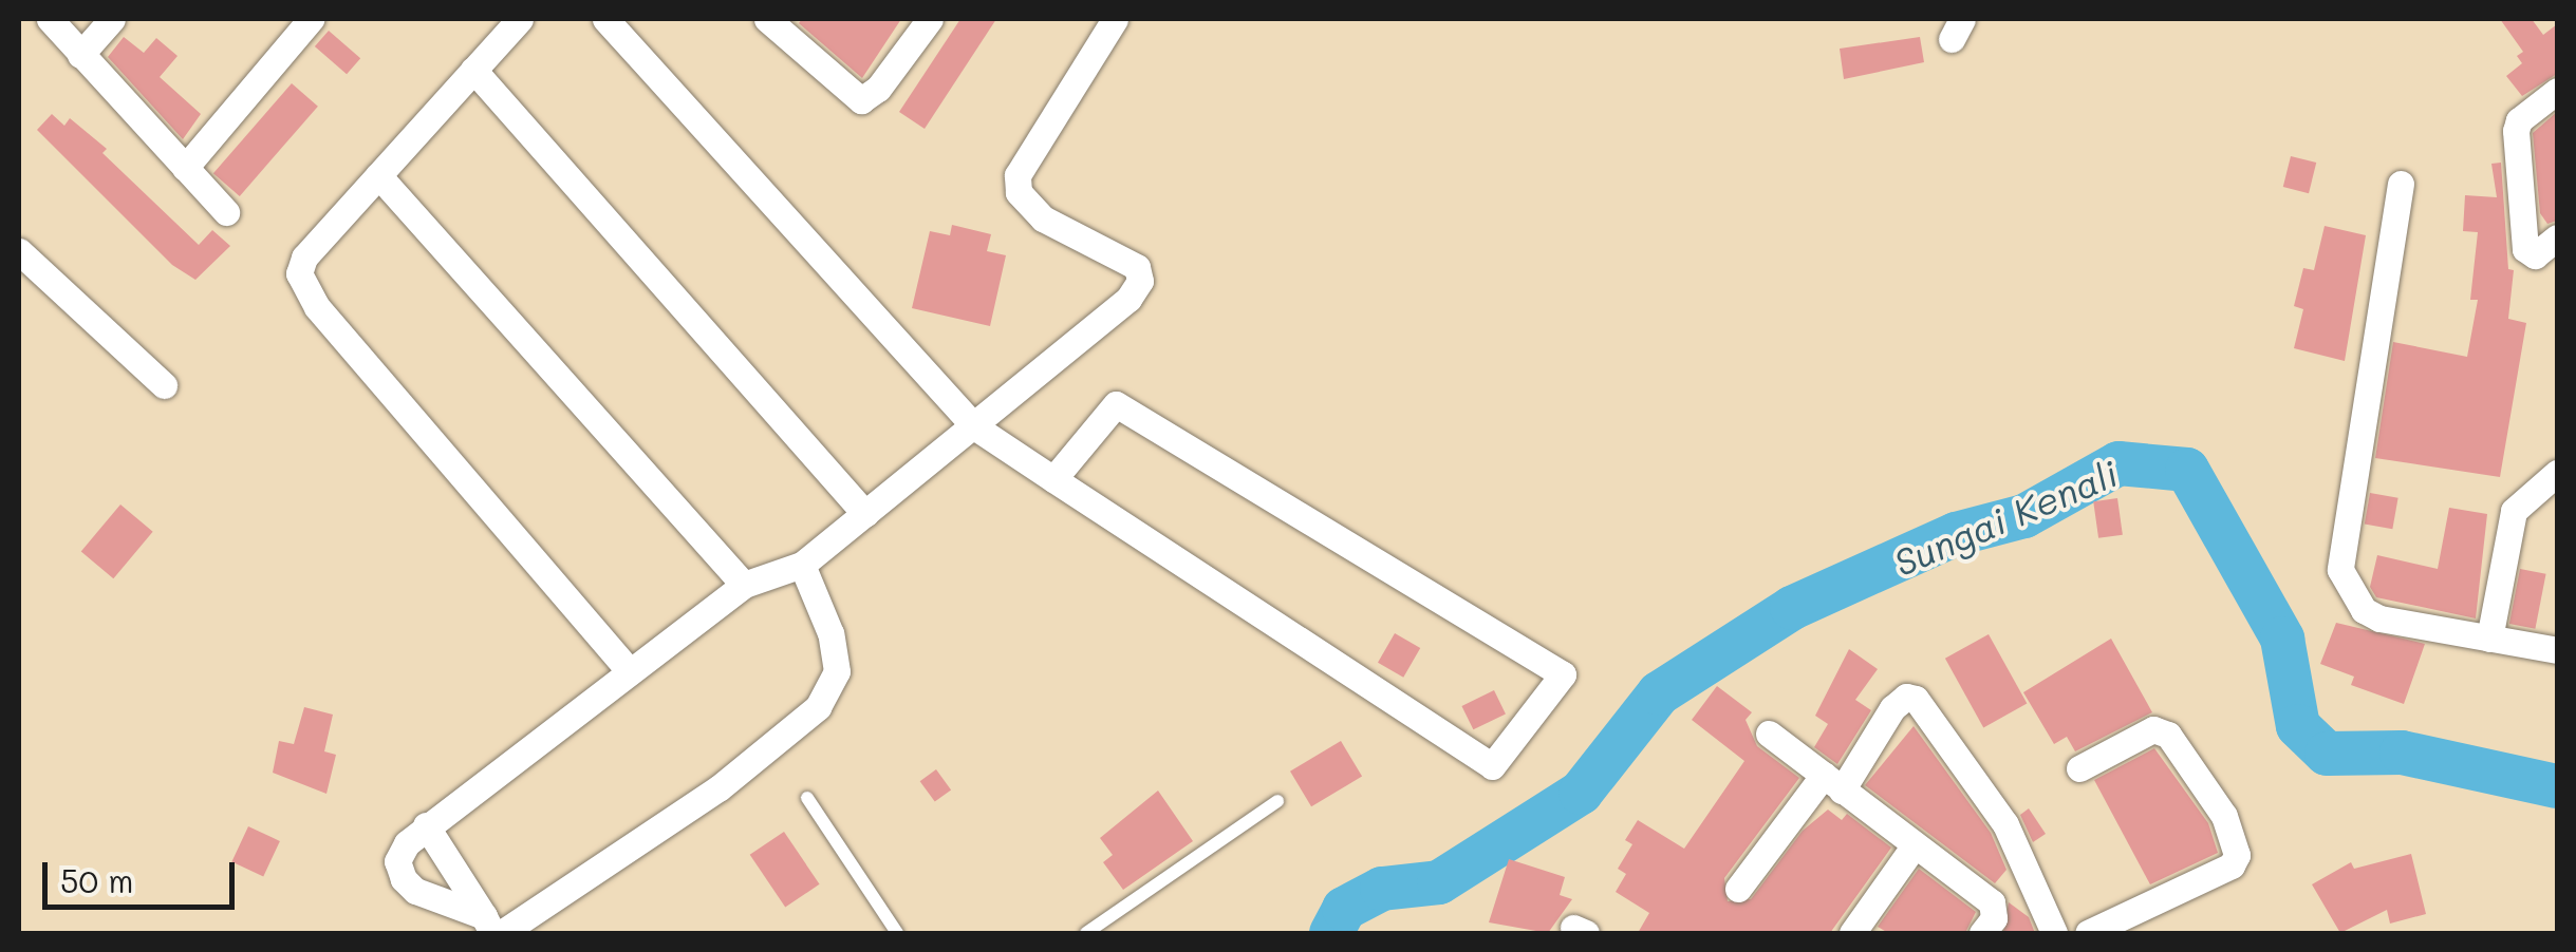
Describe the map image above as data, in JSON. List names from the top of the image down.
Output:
{
  "water": ["Sungai Kenali"],
  "scale_bar": "50 m"
}
